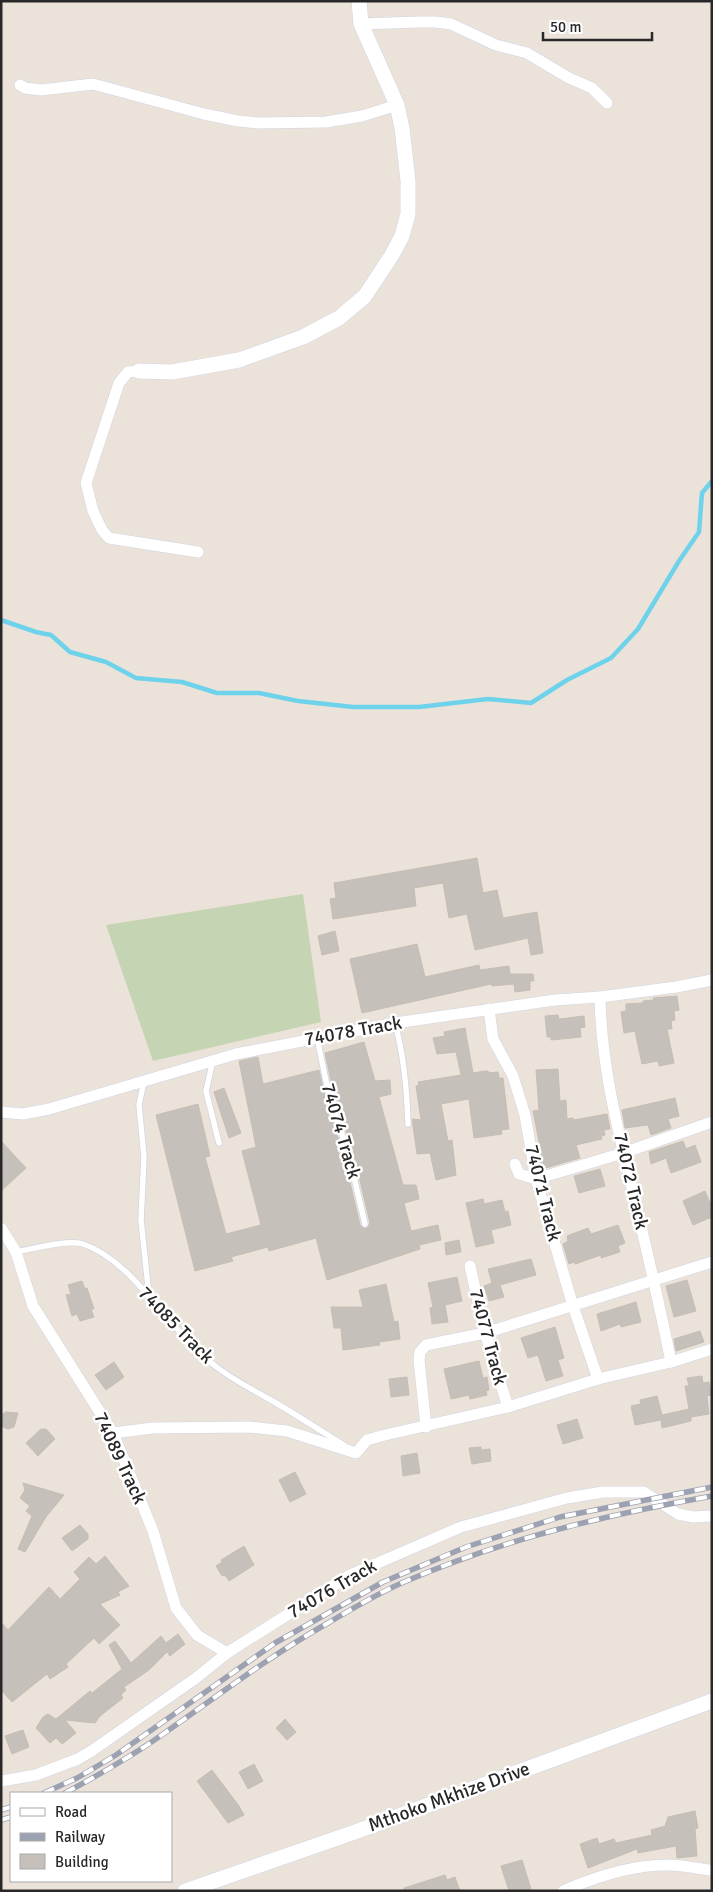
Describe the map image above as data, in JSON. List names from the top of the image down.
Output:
{
  "streets": {
    "street": [
      "74078 Track",
      "74072 Track",
      "74071 Track",
      "74077 Track",
      "74089 Track",
      "74076 Track",
      "Mthoko Mkhize Drive"
    ],
    "lane": ["74074 Track", "74085 Track"]
  },
  "crossings": [
    ["74078 Track", "74074 Track"],
    ["74078 Track", "74072 Track"],
    ["74078 Track", "74071 Track"],
    ["74085 Track", "74089 Track"],
    ["74089 Track", "74076 Track"]
  ],
  "legend": ["Road", "Railway", "Building"],
  "scale_bar": "50 m"
}
